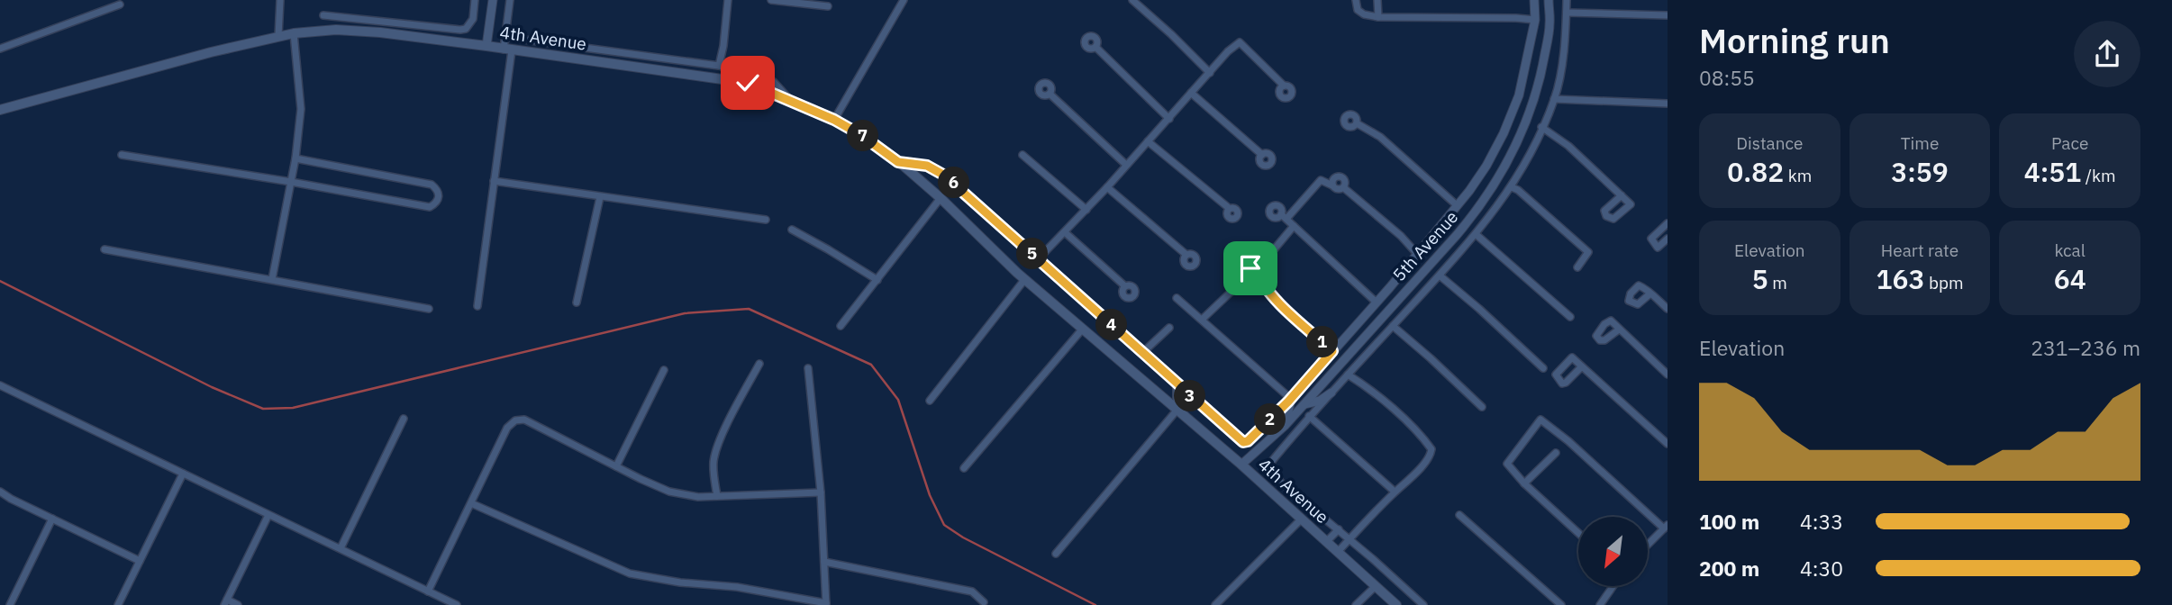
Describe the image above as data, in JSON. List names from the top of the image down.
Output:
{
  "streets": {
    "main road": ["4th Avenue"],
    "street": ["5th Avenue"]
  },
  "crossings": [
    ["4th Avenue", "5th Avenue"]
  ],
  "north": "bottom left",
  "page": {
    "heading": ["Morning run", "08:55"],
    "stats": [
      ["Distance", "0.82 km"],
      ["Time", "3:59"],
      ["Pace", "4:51 /km"],
      ["Elevation", "5 m"],
      ["Heart rate", "163 bpm"],
      ["kcal", "64"]
    ],
    "pins": [
      "7",
      "6",
      "5",
      "4",
      "1",
      "3",
      "2"
    ],
    "chart": ["Elevation", "231–236 m"],
    "list": [
      {
        "name": "100 m",
        "note": "4:33"
      },
      {
        "name": "200 m",
        "note": "4:30"
      }
    ]
  }
}
